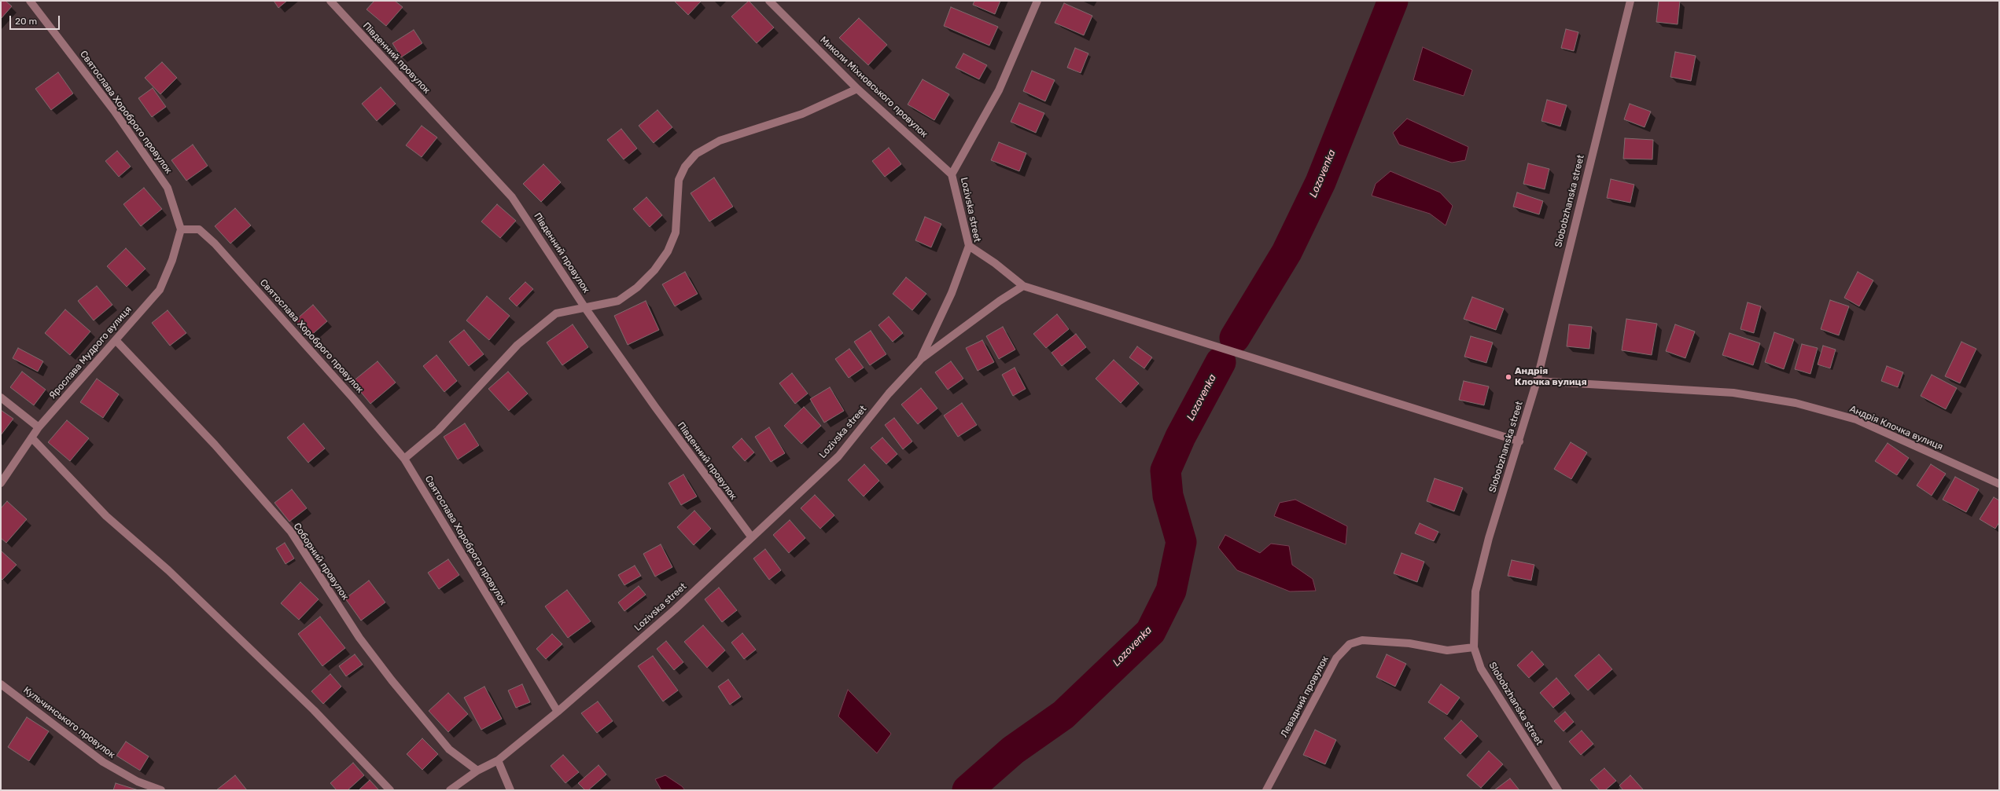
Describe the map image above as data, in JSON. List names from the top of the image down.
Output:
{
  "streets": {
    "street": [
      "Південний провулок",
      "Миколи Міхновського провулок",
      "Святослава Хороброго провулок",
      "Slobobzhanska street",
      "Lozivska street",
      "Ярослава Мудрого вулиця",
      "Андрія Клочка вулиця",
      "Соборний провулок",
      "Левадний провулок",
      "Кульчинського провулок"
    ]
  },
  "crossings": [
    ["Південний провулок", "Lozivska street"],
    ["Миколи Міхновського провулок", "Lozivska street"],
    ["Святослава Хороброго провулок", "Lozivska street"],
    ["Святослава Хороброго провулок", "Ярослава Мудрого вулиця"],
    ["Slobobzhanska street", "Андрія Клочка вулиця"],
    ["Slobobzhanska street", "Левадний провулок"],
    ["Lozivska street", "Соборний провулок"],
    ["Ярослава Мудрого вулиця", "Соборний провулок"]
  ],
  "water": ["Lozovenka"],
  "places": ["Андрія Клочка вулиця"],
  "scale_bar": "20 m"
}
